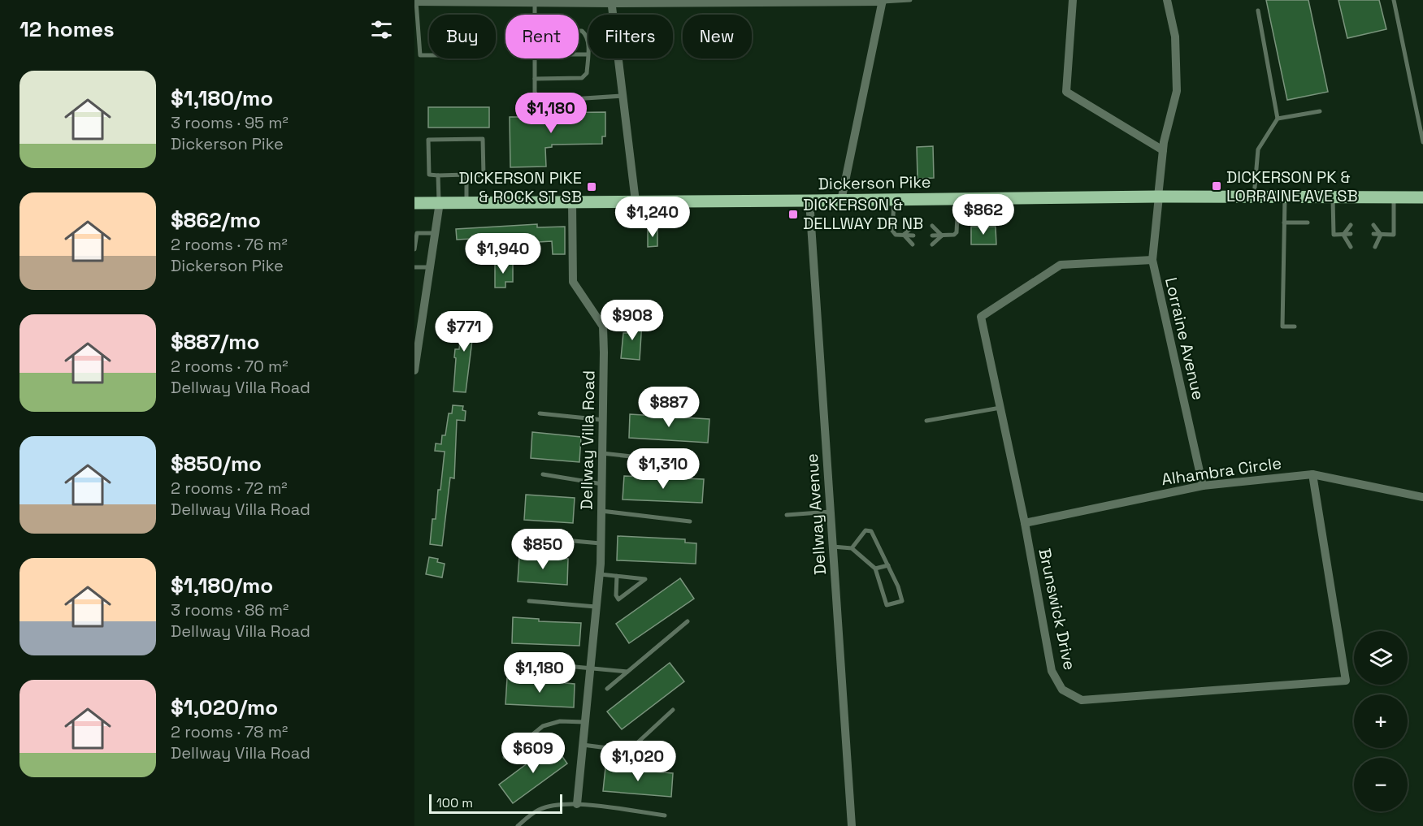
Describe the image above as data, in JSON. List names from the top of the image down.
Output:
{
  "streets": {
    "main road": ["Dickerson Pike"],
    "street": [
      "Lorraine Avenue",
      "Dellway Villa Road",
      "Alhambra Circle",
      "Dellway Avenue",
      "Brunswick Drive"
    ]
  },
  "crossings": [
    ["Dickerson Pike", "Lorraine Avenue"],
    ["Dickerson Pike", "Dellway Villa Road"],
    ["Dickerson Pike", "Dellway Avenue"],
    ["Lorraine Avenue", "Alhambra Circle"],
    ["Lorraine Avenue", "Brunswick Drive"],
    ["Alhambra Circle", "Brunswick Drive"]
  ],
  "places": {
    "transit": ["DICKERSON PK & LORRAINE AVE SB", "DICKERSON PIKE & ROCK ST SB", "DICKERSON & DELLWAY DR NB"]
  },
  "scale_bar": "100 m",
  "page": {
    "heading": "12 homes",
    "chip": [
      "Buy",
      "Rent",
      "Filters",
      "New"
    ],
    "list": [
      {
        "name": "$1,180/mo",
        "note": "3 rooms · 95 m² · Dickerson Pike"
      },
      {
        "name": "$862/mo",
        "note": "2 rooms · 76 m² · Dickerson Pike"
      },
      {
        "name": "$887/mo",
        "note": "2 rooms · 70 m² · Dellway Villa Road"
      },
      {
        "name": "$850/mo",
        "note": "2 rooms · 72 m² · Dellway Villa Road"
      },
      {
        "name": "$1,180/mo",
        "note": "3 rooms · 86 m² · Dellway Villa Road"
      },
      {
        "name": "$1,020/mo",
        "note": "2 rooms · 78 m² · Dellway Villa Road"
      }
    ],
    "price": [
      "$1,180",
      "$862",
      "$1,240",
      "$1,940",
      "$908",
      "$771",
      "$887",
      "$1,310",
      "$850",
      "$1,180",
      "$609",
      "$1,020"
    ],
    "map_buttons": ["+", "−"],
    "scale": "100 m"
  }
}
